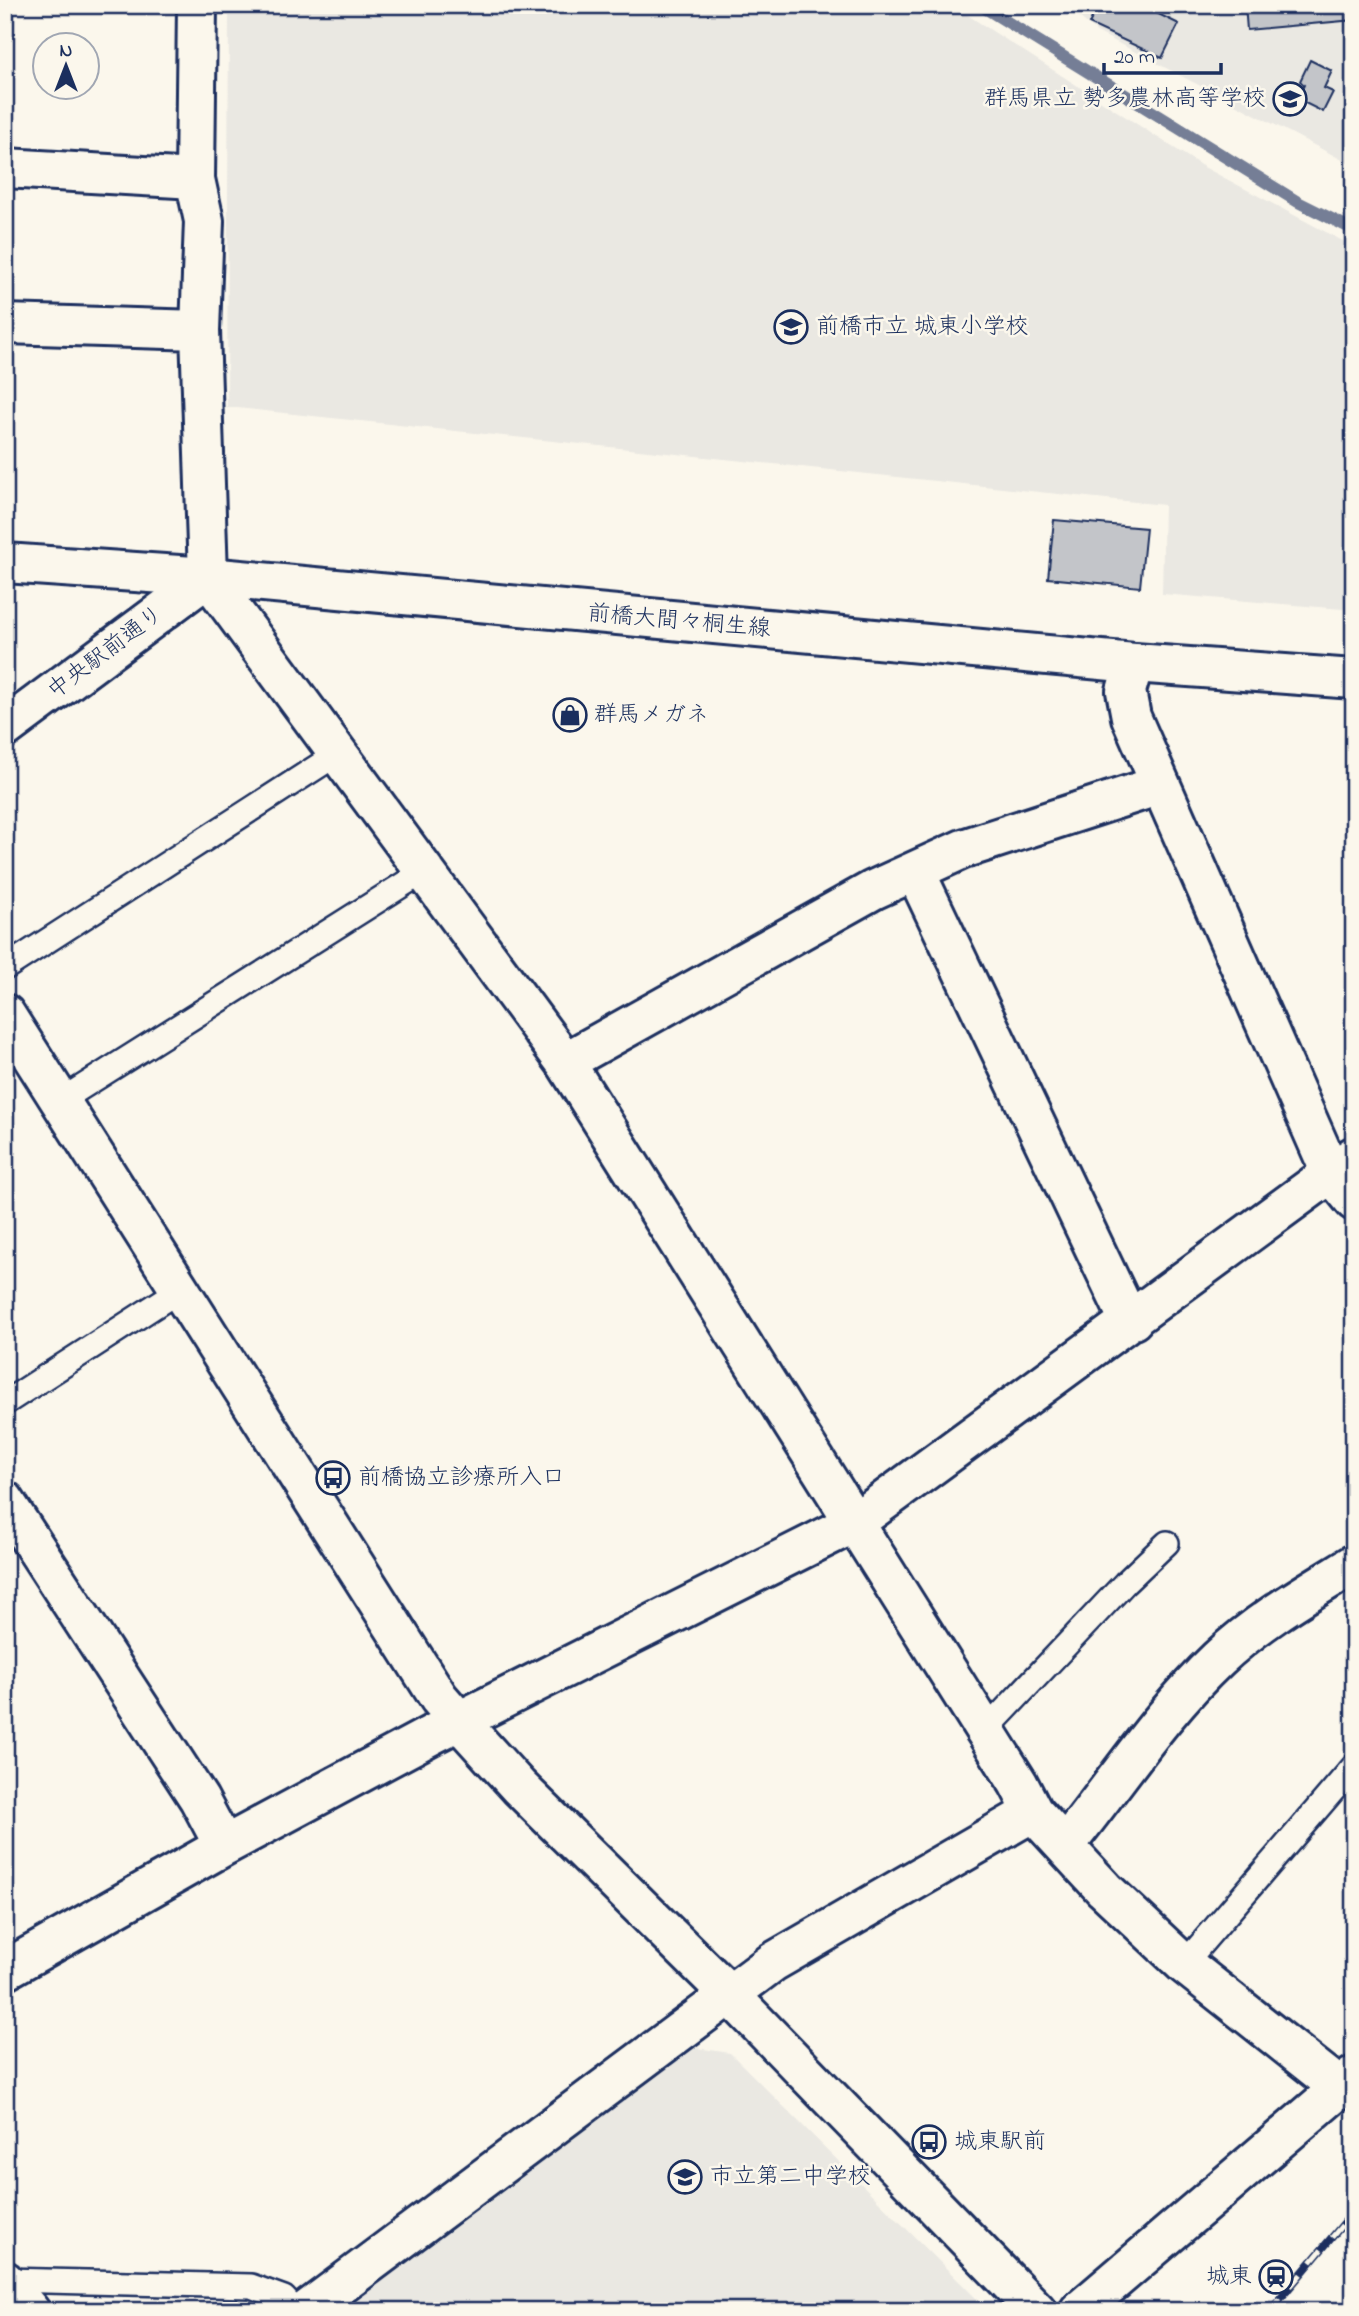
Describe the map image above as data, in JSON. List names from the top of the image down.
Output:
{
  "streets": {
    "street": ["前橋大間々桐生線", "中央駅前通り"]
  },
  "crossings": [
    ["前橋大間々桐生線", "中央駅前通り"]
  ],
  "places": {
    "school or university": ["群馬県立 勢多農林高等学校", "前橋市立 城東小学校", "市立第二中学校"],
    "shop": ["群馬メガネ"],
    "bus stop": ["前橋協立診療所入口", "城東駅前"],
    "station": ["城東"]
  },
  "scale_bar": "20 m",
  "north": "top"
}
